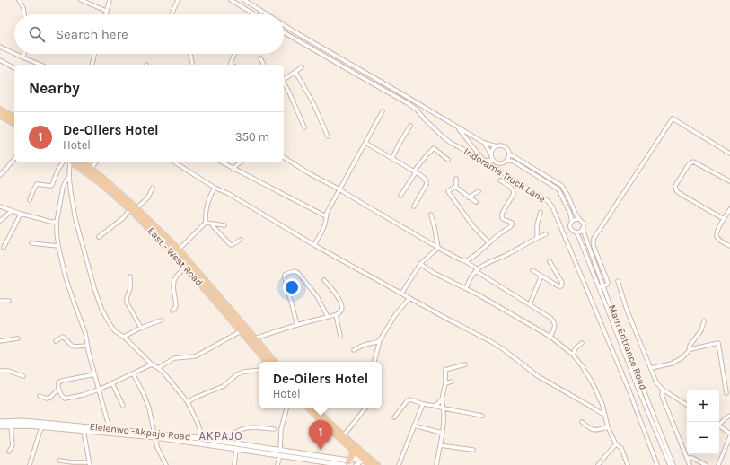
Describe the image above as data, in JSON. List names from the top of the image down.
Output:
{
  "streets": {
    "main road": ["East - West Road", "Elelenwo -Akpajo Road"],
    "street": ["Indorama Truck Lane", "Main Entrance Road"]
  },
  "districts": ["AKPAJO"],
  "page": {
    "search": "Search here",
    "heading": "Nearby",
    "list": [
      {
        "mark": "1",
        "name": "De-Oilers Hotel",
        "note": "Hotel",
        "value": "350 m"
      }
    ],
    "popup": ["De-Oilers Hotel", "Hotel"],
    "map_buttons": ["+", "−"],
    "pins": "1"
  }
}
